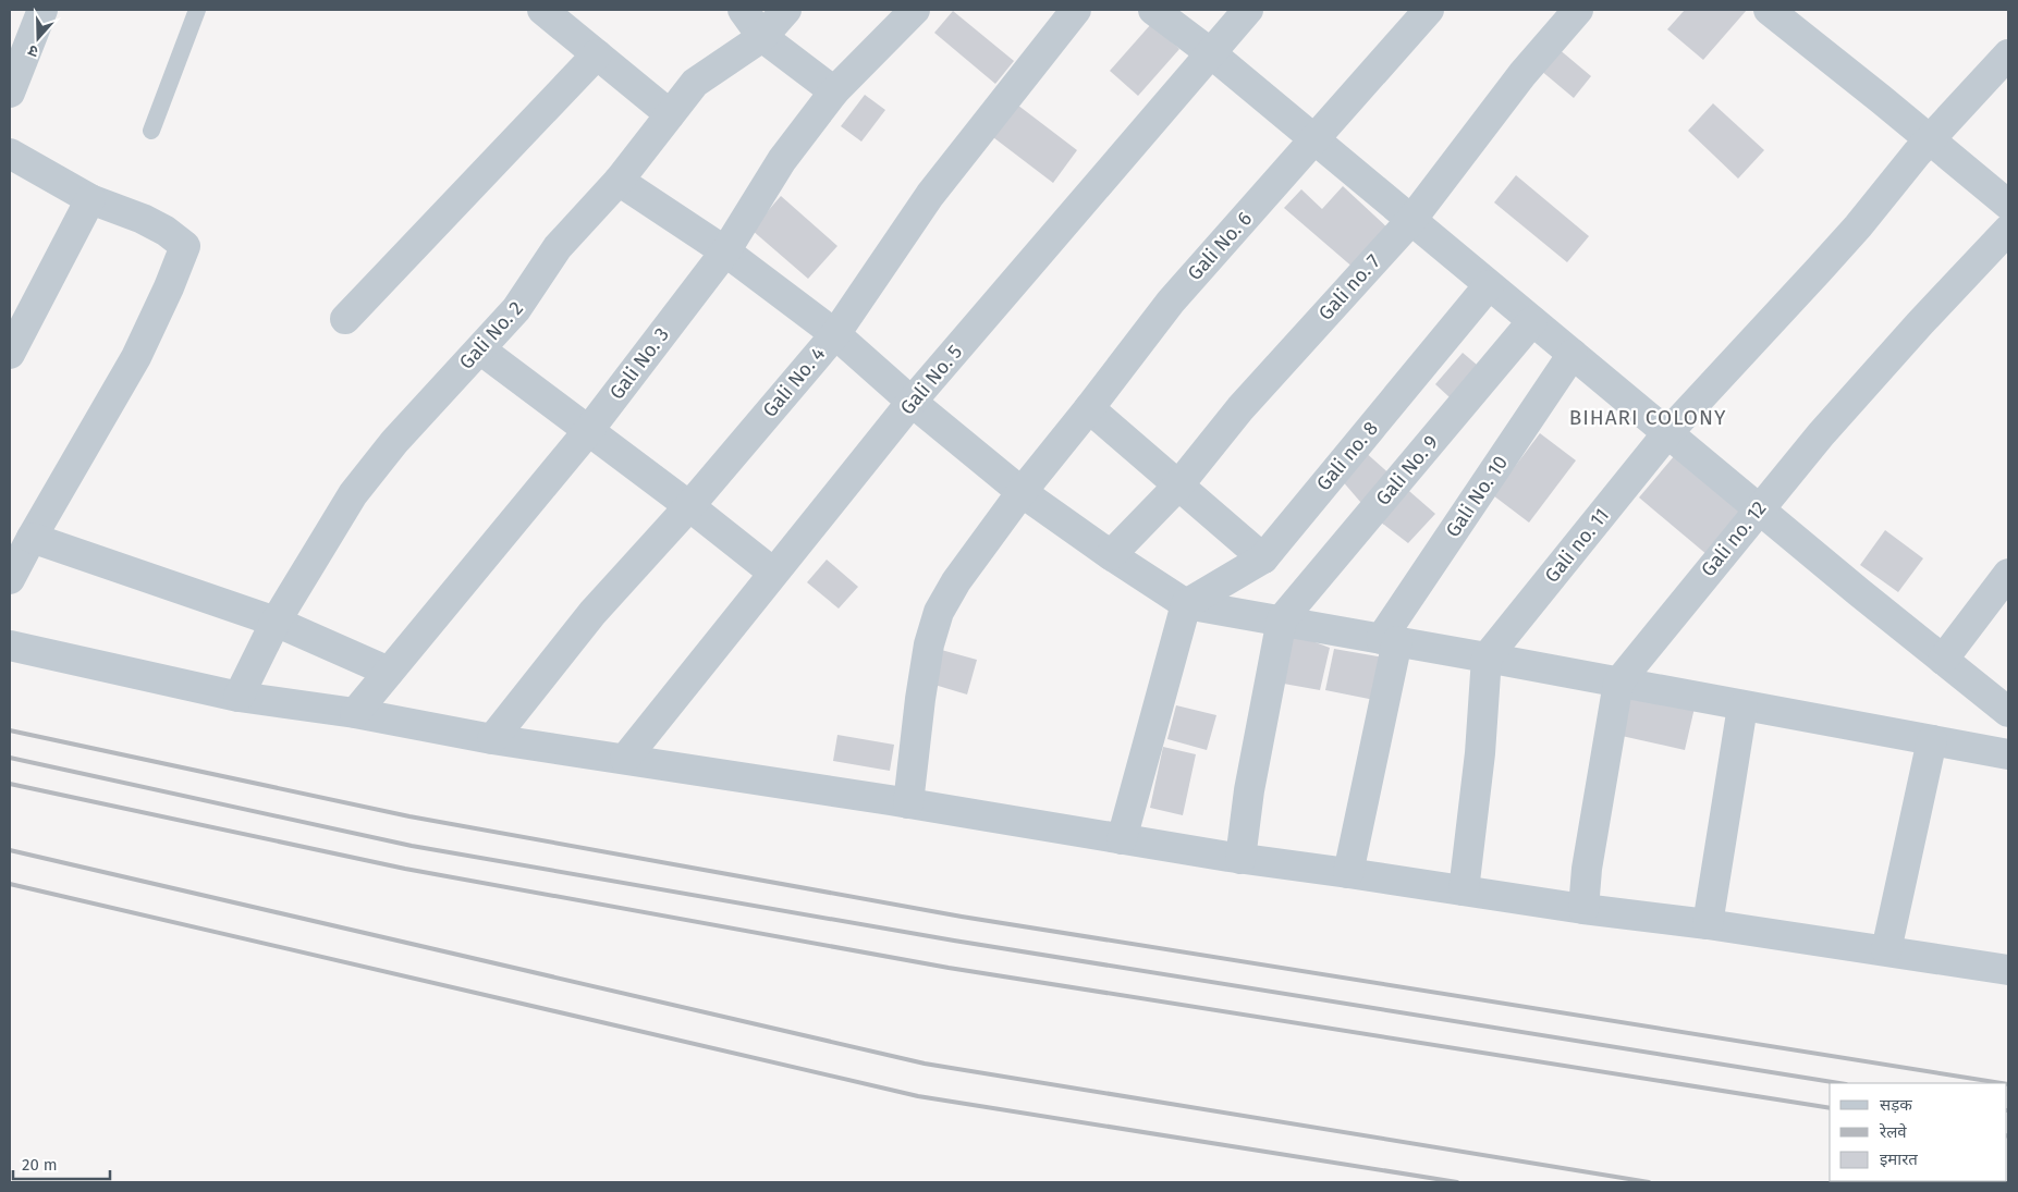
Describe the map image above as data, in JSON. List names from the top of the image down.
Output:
{
  "streets": {
    "street": [
      "Gali No. 6",
      "Gali no. 7",
      "Gali No. 2",
      "Gali No. 3",
      "Gali No. 5",
      "Gali No. 4",
      "Gali no. 8",
      "Gali No. 9",
      "Gali No. 10",
      "Gali no. 12",
      "Gali no. 11"
    ]
  },
  "districts": ["BIHARI COLONY"],
  "legend": ["सड़क", "रेलवे", "इमारत"],
  "scale_bar": "20 m",
  "north": "bottom"
}
